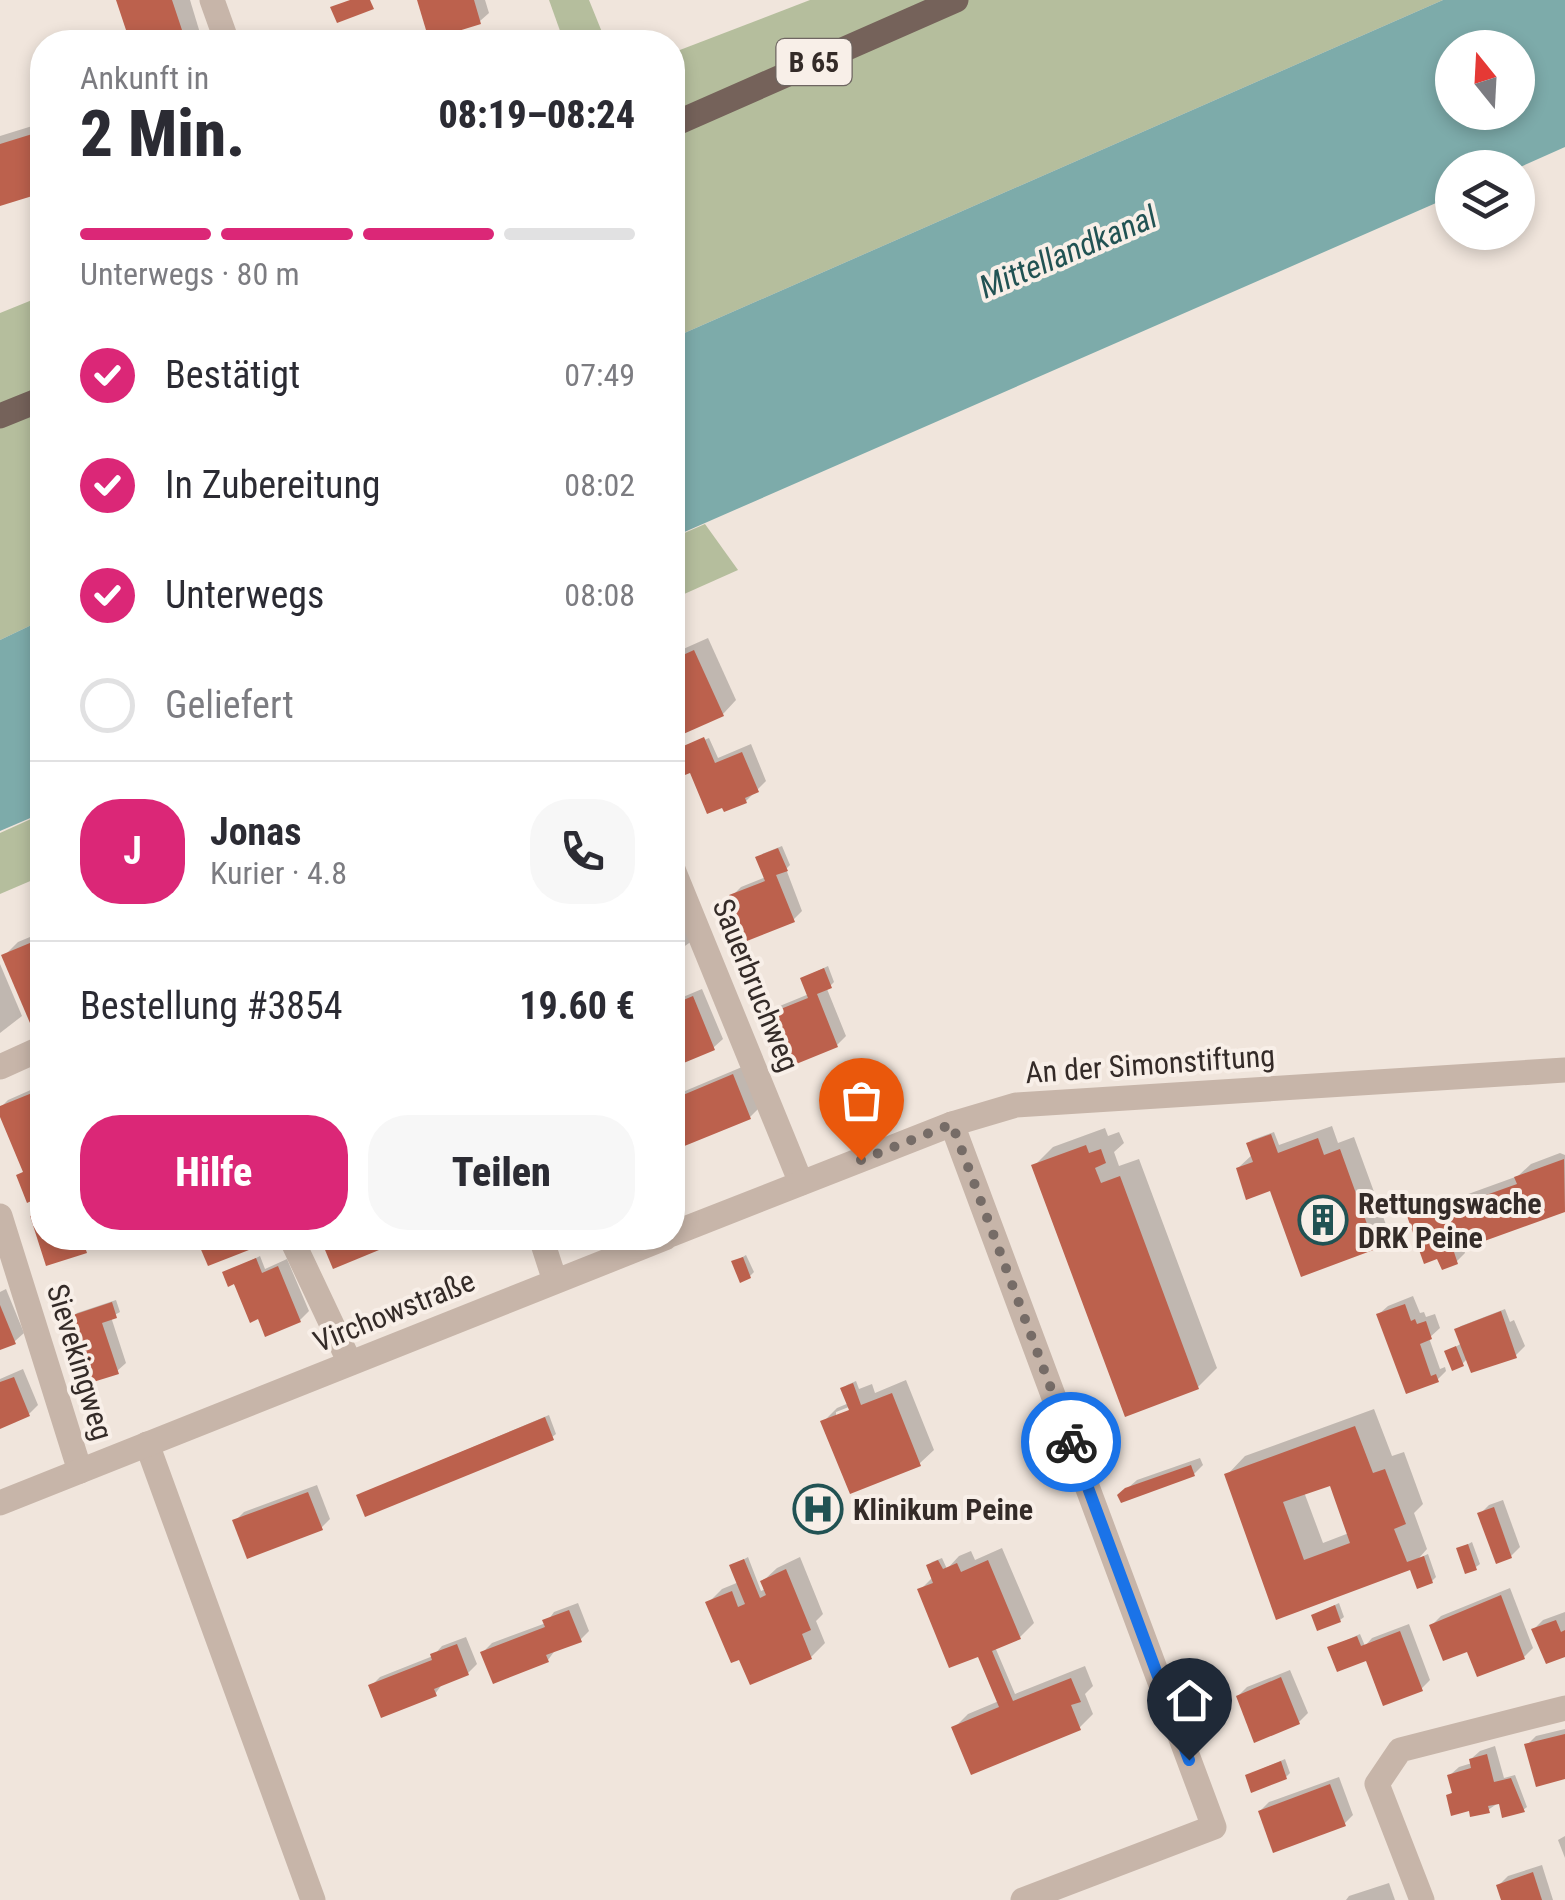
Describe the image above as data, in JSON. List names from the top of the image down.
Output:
{
  "streets": {
    "main road": ["B 65"],
    "street": [
      "Sauerbruchweg",
      "An der Simonstiftung",
      "Virchowstraße",
      "Sievekingweg"
    ]
  },
  "crossings": [
    ["Virchowstraße", "Sievekingweg"]
  ],
  "water": ["Mittellandkanal"],
  "places": {
    "building": ["Rettungswache DRK Peine"],
    "hospital": ["Klinikum Peine"]
  },
  "north": "top",
  "page": {
    "heading": ["2 Min.", "Ankunft in", "08:19–08:24"],
    "panel": [
      "Jonas",
      "Kurier · 4.8",
      "Bestellung #3854",
      "19.60 €"
    ],
    "bar": "Unterwegs · 80 m",
    "list": [
      ["Bestätigt", "07:49"],
      ["In Zubereitung", "08:02"],
      ["Unterwegs", "08:08"],
      "Geliefert"
    ],
    "round": "J",
    "buttons": ["Hilfe", "Teilen"]
  }
}
